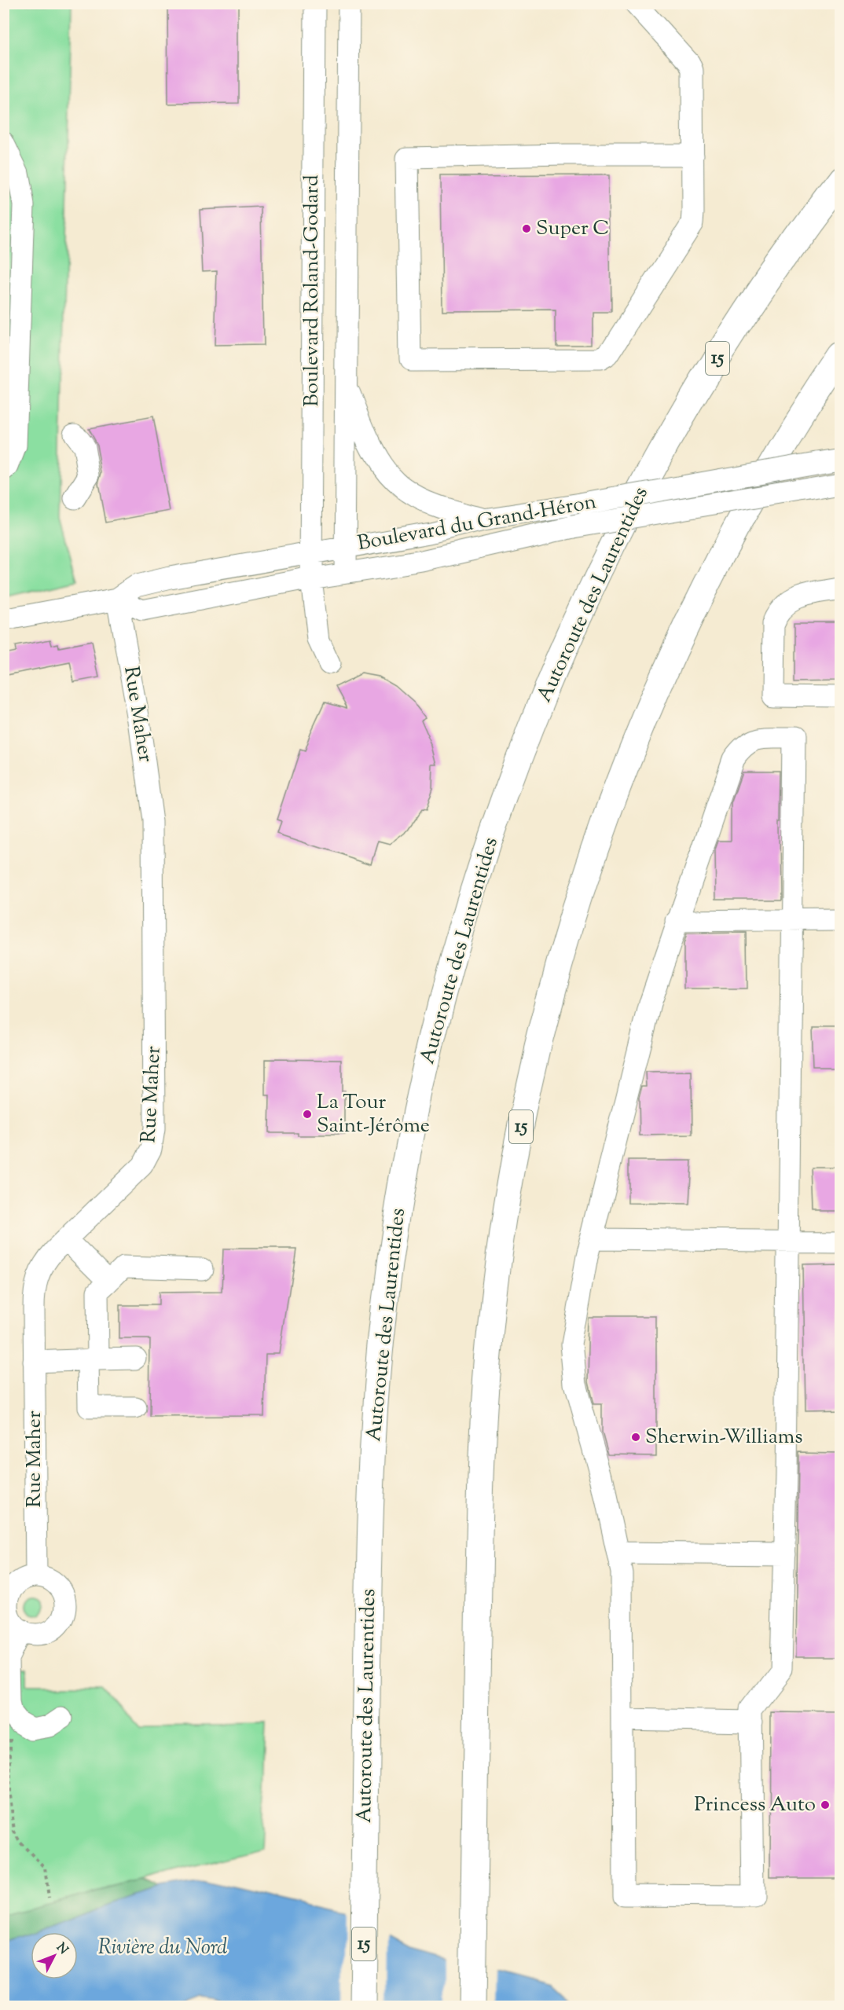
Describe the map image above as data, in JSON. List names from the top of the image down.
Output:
{
  "streets": {
    "highway": ["15", "Autoroute des Laurentides"],
    "street": ["Boulevard Roland-Godard", "Boulevard du Grand-Héron", "Rue Maher"]
  },
  "crossings": [
    ["Boulevard Roland-Godard", "Boulevard du Grand-Héron"],
    ["Boulevard du Grand-Héron", "Rue Maher"]
  ],
  "water": ["Rivière du Nord"],
  "places": [
    "Super C",
    "La Tour Saint-Jérôme",
    "Sherwin-Williams",
    "Princess Auto"
  ],
  "north": "top right"
}
